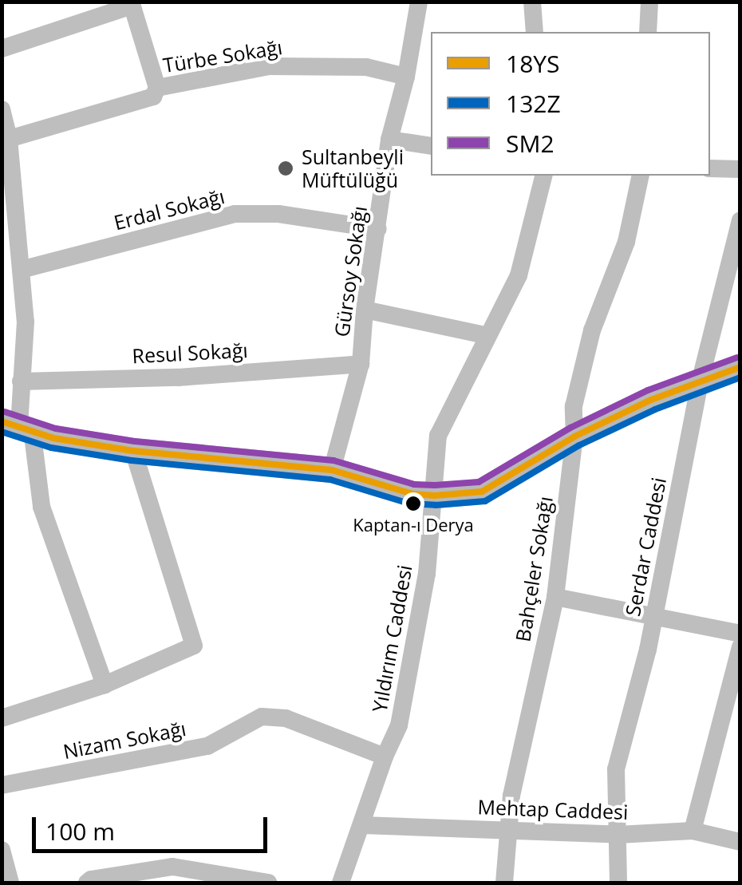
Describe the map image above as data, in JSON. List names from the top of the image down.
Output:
{
  "streets": {
    "street": [
      "Türbe Sokağı",
      "Erdal Sokağı",
      "Gürsoy Sokağı",
      "Resul Sokağı",
      "Serdar Caddesi",
      "Bahçeler Sokağı",
      "Yıldırım Caddesi",
      "Nizam Sokağı",
      "Mehtap Caddesi"
    ]
  },
  "crossings": [
    ["Türbe Sokağı", "Gürsoy Sokağı"],
    ["Erdal Sokağı", "Gürsoy Sokağı"],
    ["Gürsoy Sokağı", "Resul Sokağı"],
    ["Serdar Caddesi", "Mehtap Caddesi"],
    ["Bahçeler Sokağı", "Mehtap Caddesi"],
    ["Yıldırım Caddesi", "Nizam Sokağı"],
    ["Yıldırım Caddesi", "Mehtap Caddesi"]
  ],
  "places": ["Sultanbeyli Müftülüğü", "Kaptan-ı Derya"],
  "lines": ["transit line SM2", "transit line 18YS", "transit line 132Z"],
  "legend": ["18YS", "132Z", "SM2"],
  "scale_bar": "100 m"
}
